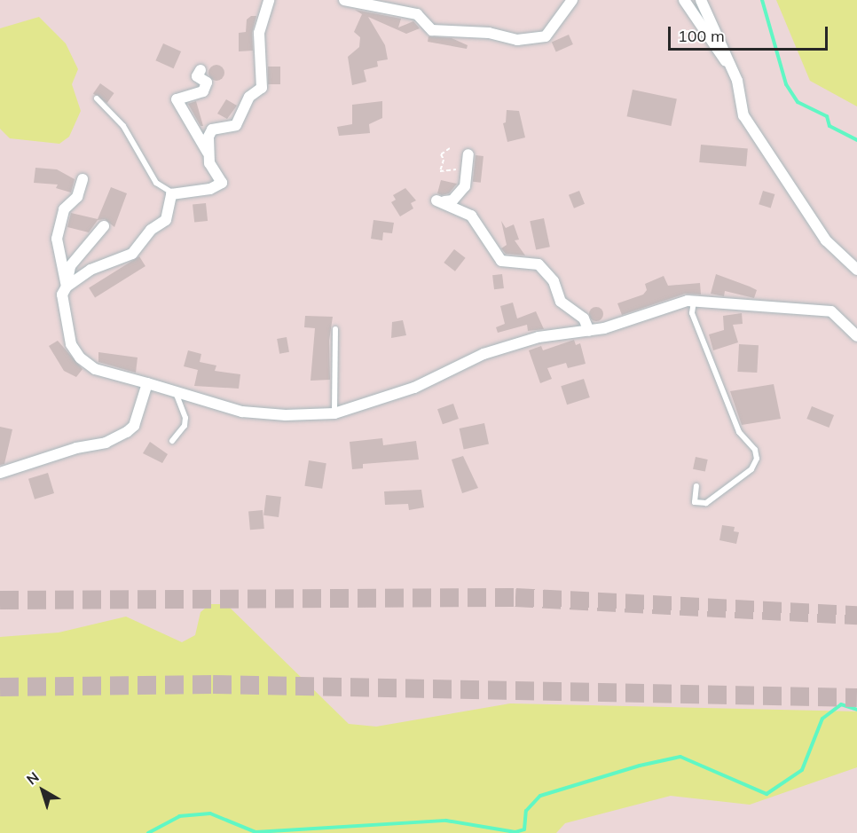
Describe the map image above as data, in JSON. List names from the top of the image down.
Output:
{
  "scale_bar": "100 m",
  "north": "top left"
}
